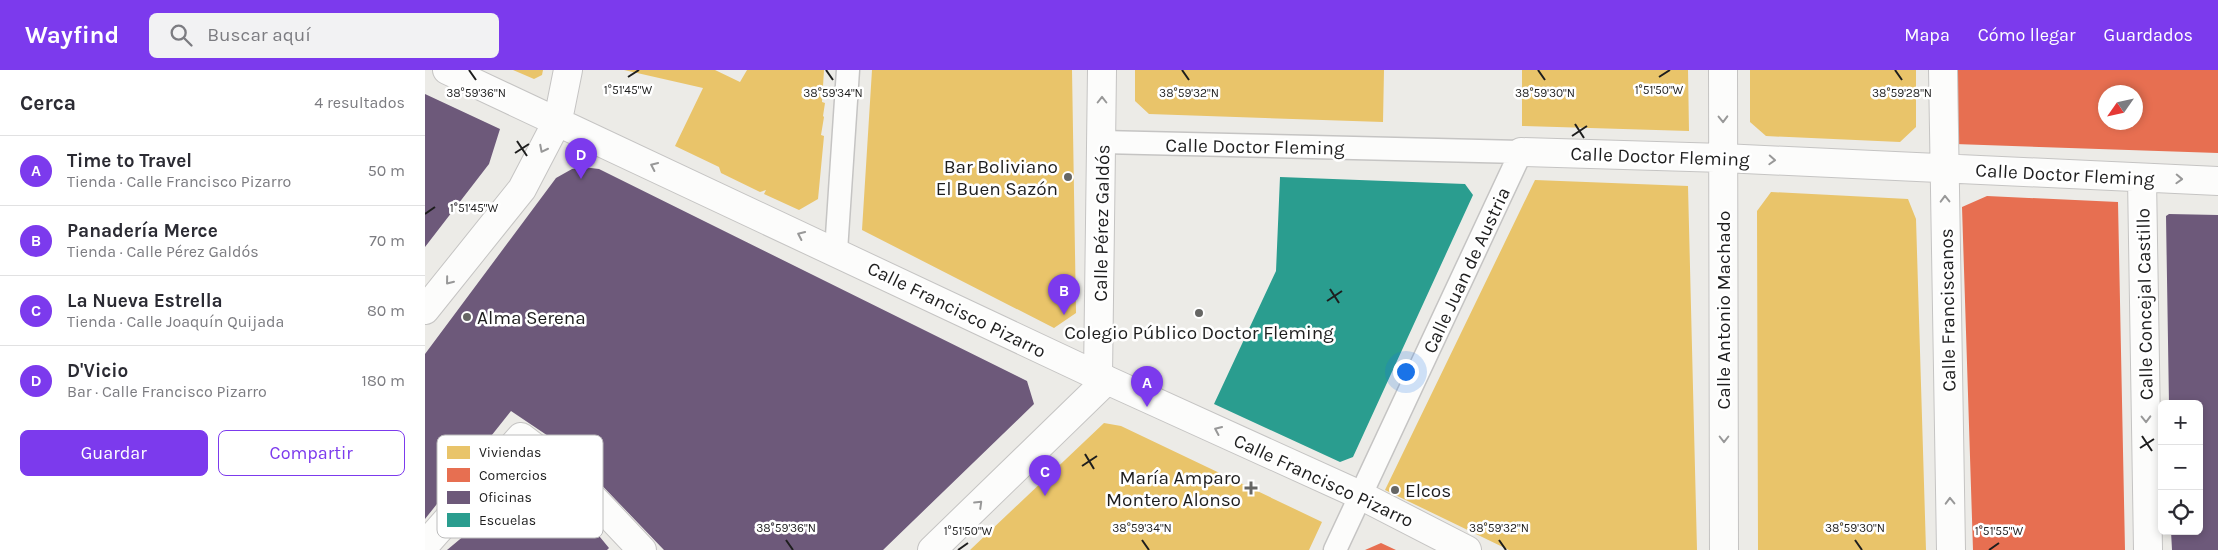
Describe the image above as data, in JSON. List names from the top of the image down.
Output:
{
  "streets": {
    "street": [
      "Calle Doctor Fleming",
      "Calle Pérez Galdós",
      "Calle Juan de Austria",
      "Calle Concejal Castillo",
      "Calle Francisco Pizarro",
      "Calle Antonio Machado",
      "Calle Franciscanos"
    ]
  },
  "crossings": [
    ["Calle Doctor Fleming", "Calle Pérez Galdós"],
    ["Calle Doctor Fleming", "Calle Juan de Austria"],
    ["Calle Doctor Fleming", "Calle Concejal Castillo"],
    ["Calle Doctor Fleming", "Calle Antonio Machado"],
    ["Calle Doctor Fleming", "Calle Franciscanos"],
    ["Calle Pérez Galdós", "Calle Francisco Pizarro"],
    ["Calle Juan de Austria", "Calle Francisco Pizarro"]
  ],
  "one_way": [
    "Calle Concejal Castillo",
    "Calle Francisco Pizarro",
    "Calle Antonio Machado",
    "Calle Franciscanos"
  ],
  "places": {
    "other": [
      "Bar Boliviano El Buen Sazón",
      "Colegio Público Doctor Fleming",
      "Alma Serena",
      "Elcos"
    ],
    "health": ["María Amparo Montero Alonso"]
  },
  "legend": [
    "Viviendas",
    "Comercios",
    "Oficinas",
    "Escuelas"
  ],
  "north": "bottom left",
  "page": {
    "header": "Wayfind",
    "search": "Buscar aquí",
    "nav": ["Mapa", "Cómo llegar", "Guardados"],
    "heading": ["Cerca", "4 resultados"],
    "list": [
      {
        "mark": "A",
        "name": "Time to Travel",
        "note": "Tienda · Calle Francisco Pizarro",
        "value": "50 m"
      },
      {
        "mark": "B",
        "name": "Panadería Merce",
        "note": "Tienda · Calle Pérez Galdós",
        "value": "70 m"
      },
      {
        "mark": "C",
        "name": "La Nueva Estrella",
        "note": "Tienda · Calle Joaquín Quijada",
        "value": "80 m"
      },
      {
        "mark": "D",
        "name": "D'Vicio",
        "note": "Bar · Calle Francisco Pizarro",
        "value": "180 m"
      }
    ],
    "pins": [
      "D",
      "B",
      "A",
      "C"
    ],
    "map_buttons": ["+", "−"],
    "buttons": ["Guardar", "Compartir"]
  },
  "coordinates": [
    "1°51'45\"W",
    "1°51'50\"W",
    "38°59'36\"N",
    "38°59'34\"N",
    "38°59'32\"N",
    "38°59'30\"N",
    "38°59'28\"N",
    "1°51'55\"W"
  ]
}
